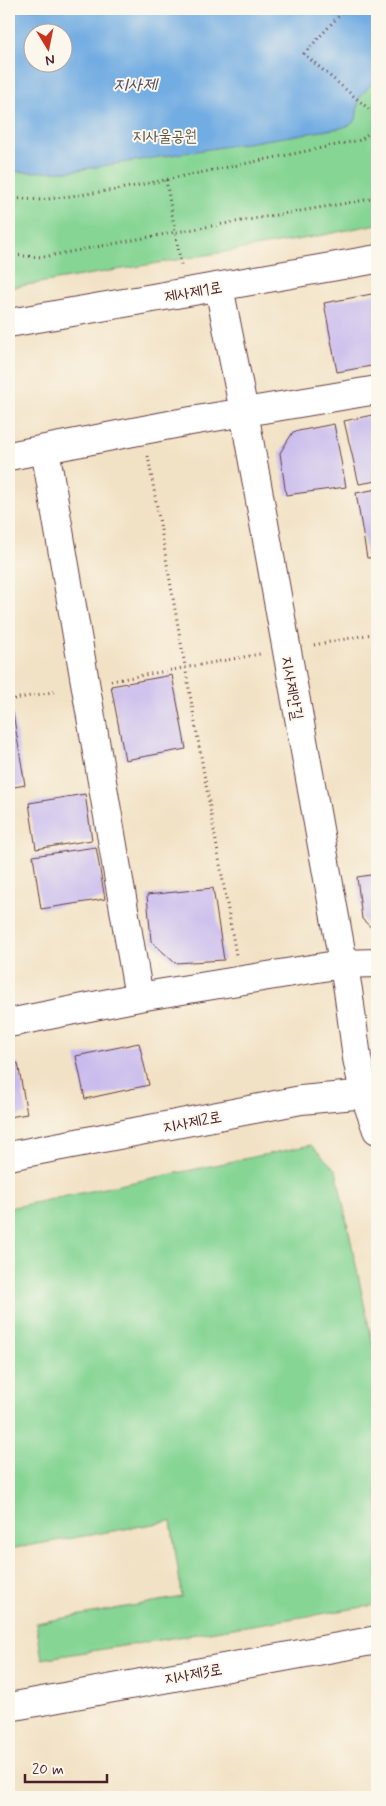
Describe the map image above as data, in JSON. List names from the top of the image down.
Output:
{
  "streets": {
    "street": [
      "제사제1로",
      "지사제안길",
      "지사제2로",
      "지사제3로"
    ]
  },
  "crossings": [
    ["제사제1로", "지사제안길"],
    ["지사제안길", "지사제2로"]
  ],
  "water": ["지사제"],
  "parks": ["지사울공원"],
  "scale_bar": "20 m",
  "north": "bottom"
}
